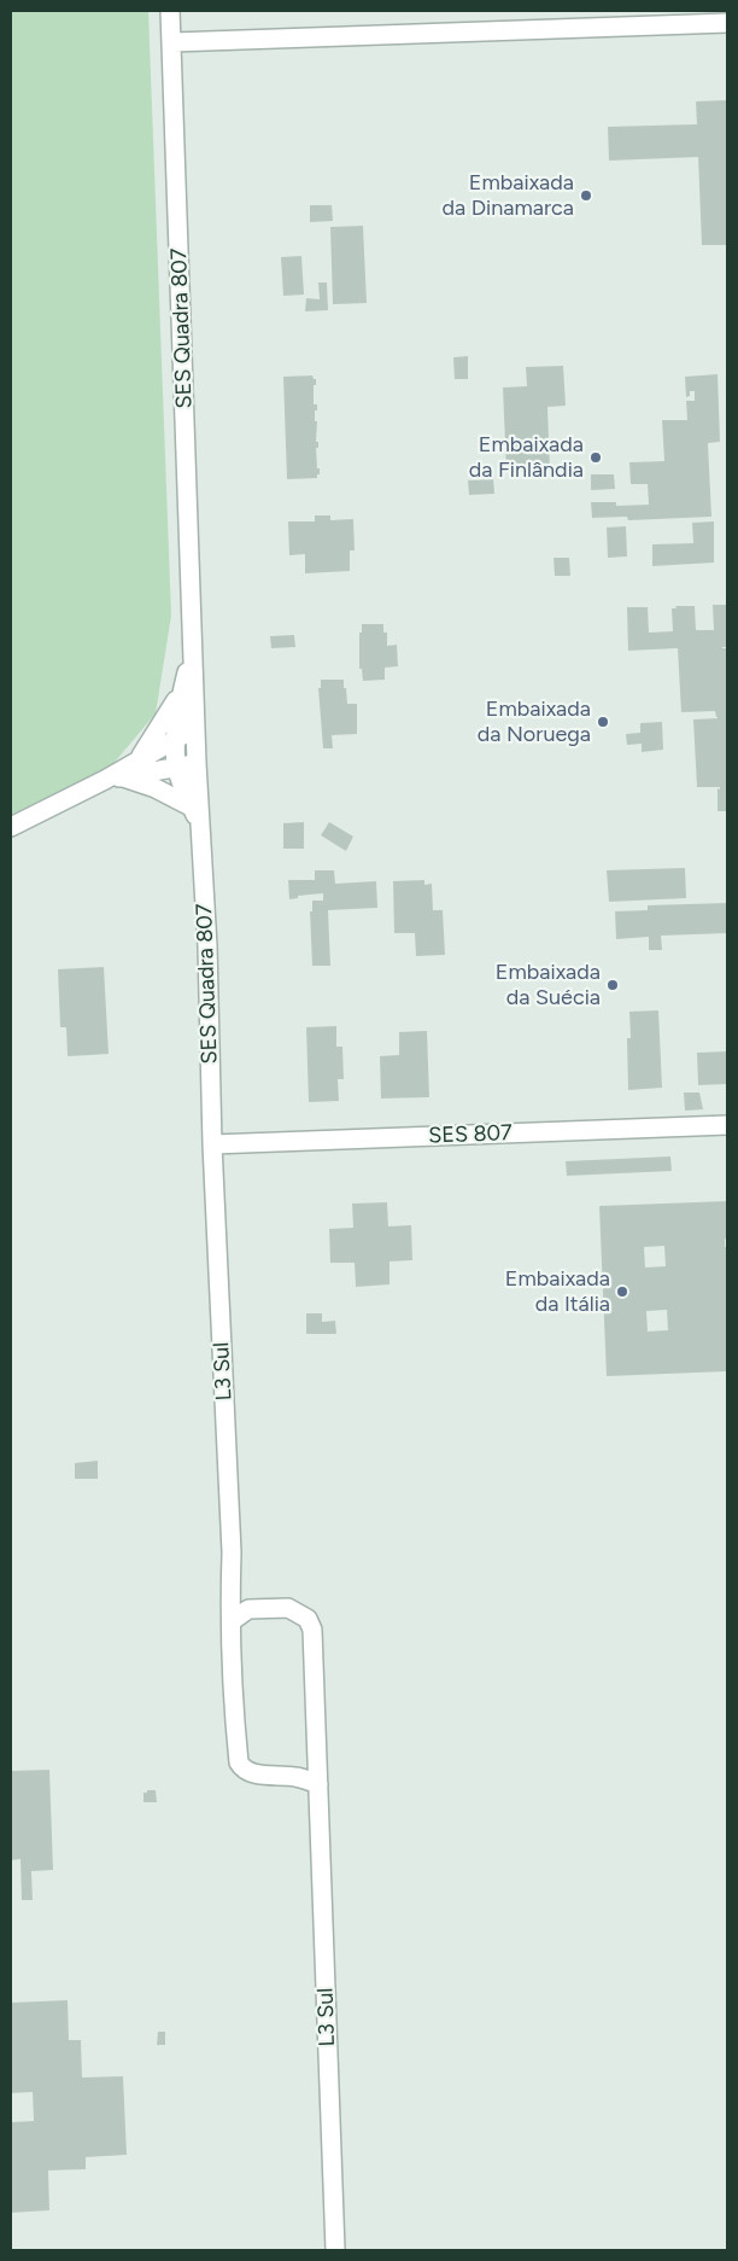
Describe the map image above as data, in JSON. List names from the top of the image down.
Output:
{
  "streets": {
    "street": ["SES Quadra 807", "SES 807", "L3 Sul"]
  },
  "crossings": [
    ["SES Quadra 807", "SES 807"],
    ["SES Quadra 807", "L3 Sul"],
    ["SES 807", "L3 Sul"]
  ],
  "places": [
    "Embaixada da Dinamarca",
    "Embaixada da Finlândia",
    "Embaixada da Noruega",
    "Embaixada da Suécia",
    "Embaixada da Itália"
  ]
}
